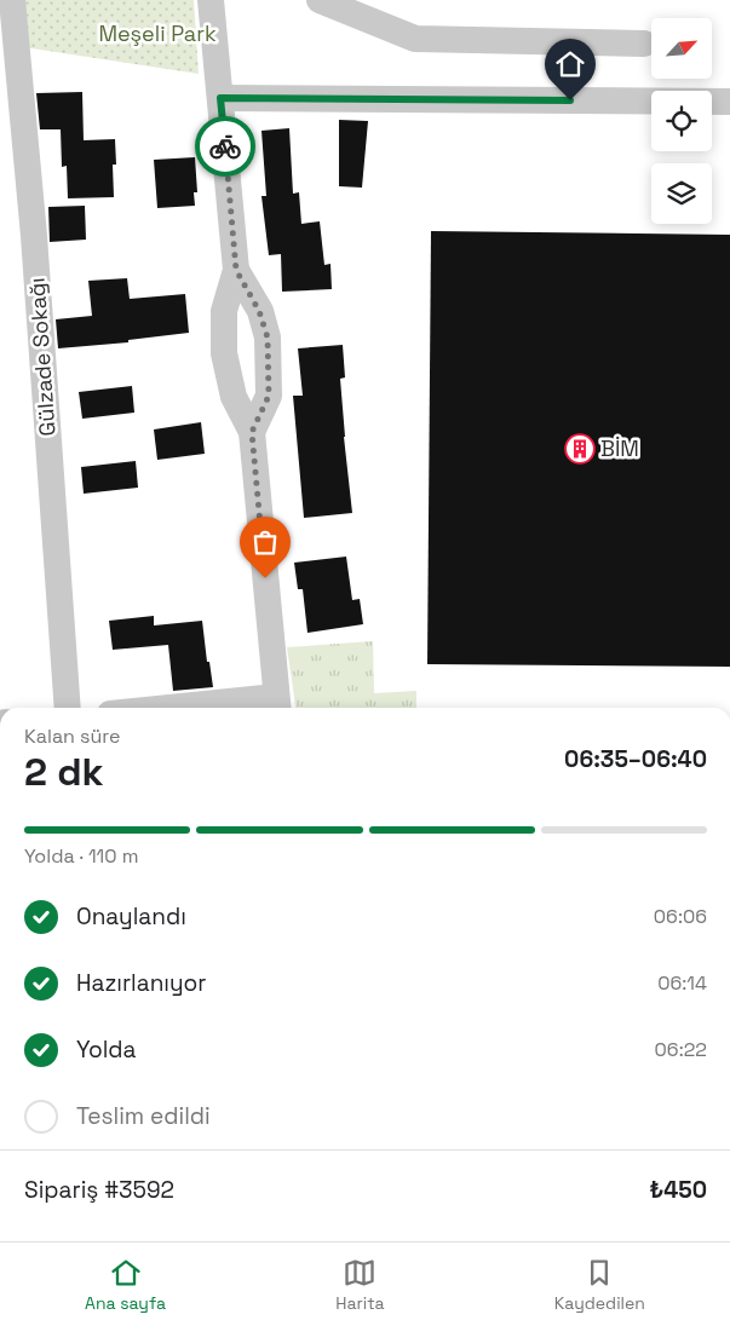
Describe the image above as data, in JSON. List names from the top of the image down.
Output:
{
  "streets": {
    "street": ["Gülzade Sokağı"]
  },
  "parks": ["Meşeli Park"],
  "places": {
    "building": ["BİM"]
  },
  "north": "top right",
  "page": {
    "heading": ["2 dk", "Kalan süre", "06:35–06:40"],
    "panel": ["Sipariş #3592", "₺450"],
    "bar": "Yolda · 110 m",
    "list": [
      ["Onaylandı", "06:06"],
      ["Hazırlanıyor", "06:14"],
      ["Yolda", "06:22"],
      "Teslim edildi"
    ],
    "tabs": ["Ana sayfa", "Harita", "Kaydedilen"]
  }
}
